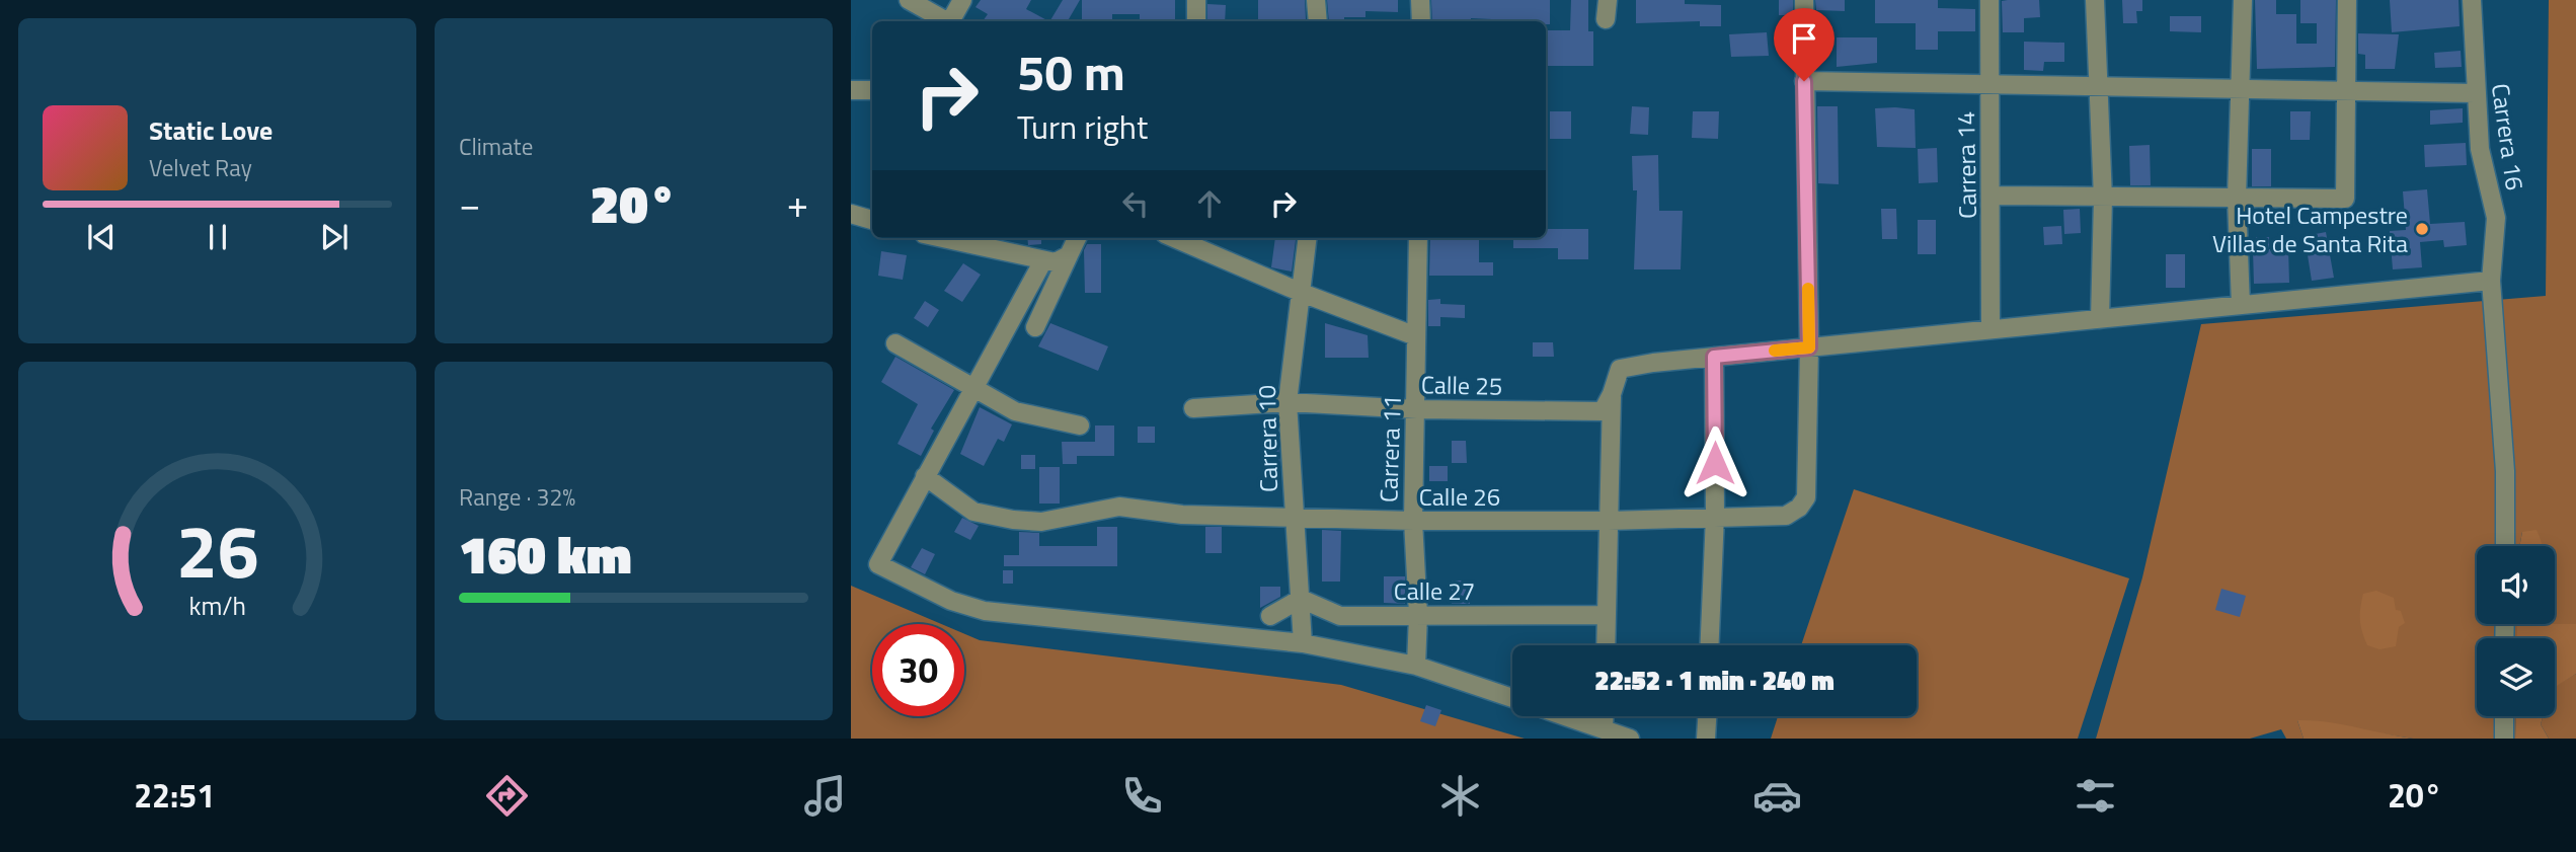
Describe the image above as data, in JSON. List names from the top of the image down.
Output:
{
  "streets": {
    "street": [
      "Carrera 16",
      "Carrera 14",
      "Calle 25",
      "Carrera 10",
      "Carrera 11",
      "Calle 26",
      "Calle 27"
    ]
  },
  "crossings": [
    ["Calle 25", "Carrera 10"],
    ["Calle 25", "Carrera 11"],
    ["Carrera 10", "Calle 26"],
    ["Carrera 10", "Calle 27"],
    ["Carrera 11", "Calle 26"],
    ["Carrera 11", "Calle 27"]
  ],
  "places": ["Hotel Campestre Villas de Santa Rita"],
  "page": {
    "tile": [
      "Climate",
      ["Range · 32%", "160 km"]
    ],
    "turn": ["50 m", "Turn right"],
    "song": ["Static Love", "Velvet Ray"],
    "heat": ["−", "20°", "+"],
    "limit": "30",
    "trip": "22:52 · 1 min · 240 m",
    "tabs": ["22:51", "20°"],
    "gauge": ["26", "km/h"]
  }
}
